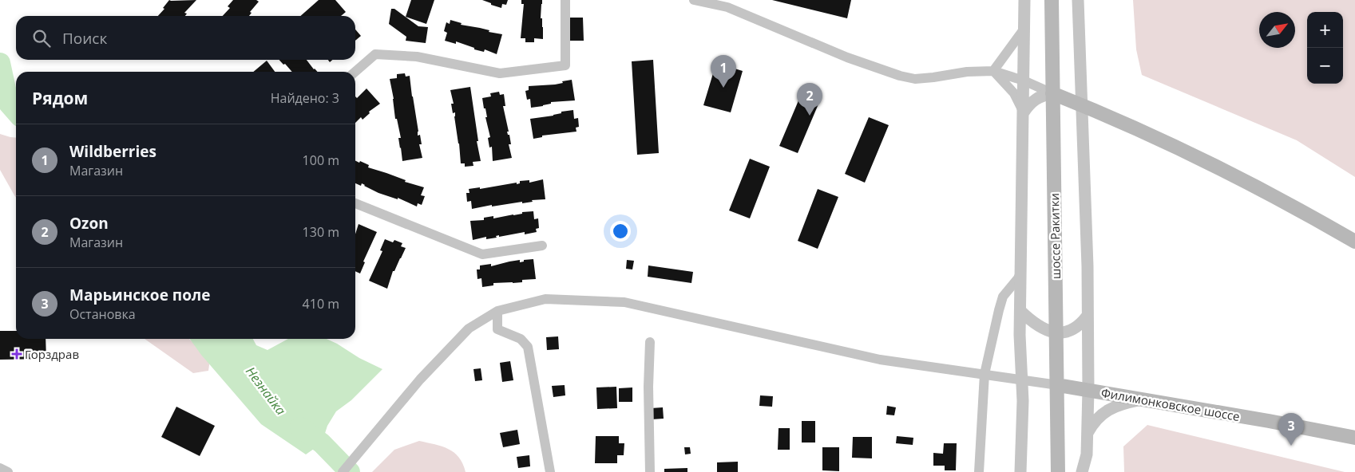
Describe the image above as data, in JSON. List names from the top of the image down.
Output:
{
  "streets": {
    "main road": ["шоссе Ракитки", "Филимонковское шоссе"]
  },
  "crossings": [
    ["шоссе Ракитки", "Филимонковское шоссе"]
  ],
  "water": ["Незнайка"],
  "places": {
    "health": ["Горздрав"]
  },
  "north": "top right",
  "page": {
    "map_buttons": ["+", "−"],
    "search": "Поиск",
    "pins": ["1", "2", "3"],
    "heading": ["Рядом", "Найдено: 3"],
    "list": [
      {
        "mark": "1",
        "name": "Wildberries",
        "note": "Магазин",
        "value": "100 m"
      },
      {
        "mark": "2",
        "name": "Ozon",
        "note": "Магазин",
        "value": "130 m"
      },
      {
        "mark": "3",
        "name": "Марьинское поле",
        "note": "Остановка",
        "value": "410 m"
      }
    ]
  }
}
